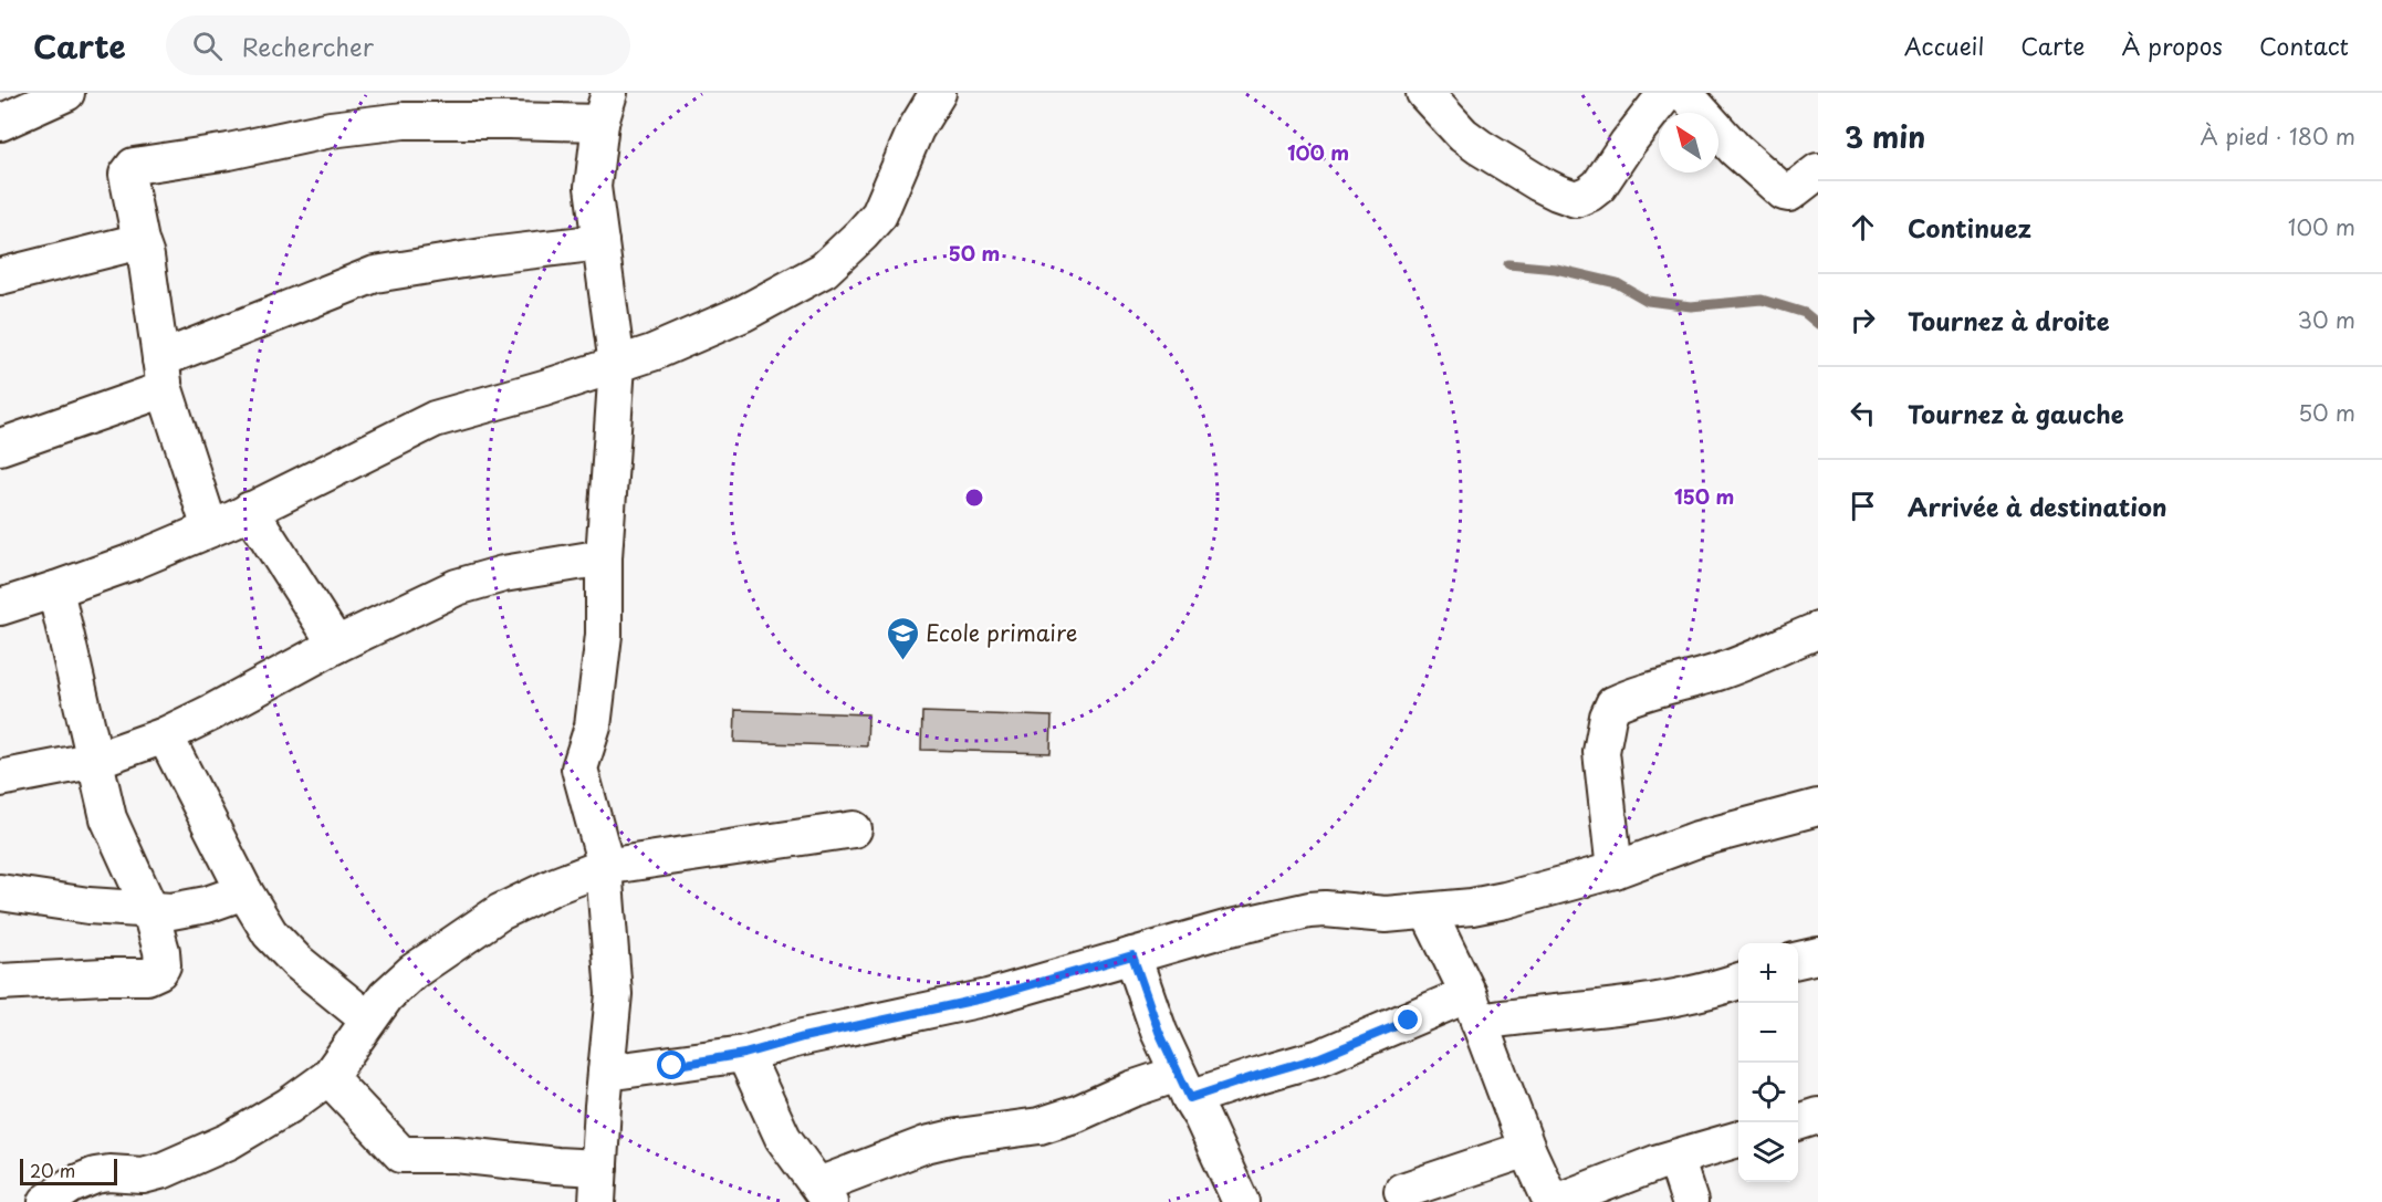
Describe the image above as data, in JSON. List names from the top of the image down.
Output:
{
  "places": {
    "school or university": ["Ecole primaire"]
  },
  "scale_bar": "20 m",
  "north": "top left",
  "page": {
    "header": "Carte",
    "search": "Rechercher",
    "nav": [
      "Accueil",
      "Carte",
      "À propos",
      "Contact"
    ],
    "heading": ["3 min", "À pied · 180 m"],
    "list": [
      ["Continuez", "100 m"],
      ["Tournez à droite", "30 m"],
      ["Tournez à gauche", "50 m"],
      "Arrivée à destination"
    ],
    "map_buttons": ["+", "−"],
    "scale": "20 m"
  },
  "rings": ["100 m", "50 m", "150 m"]
}
